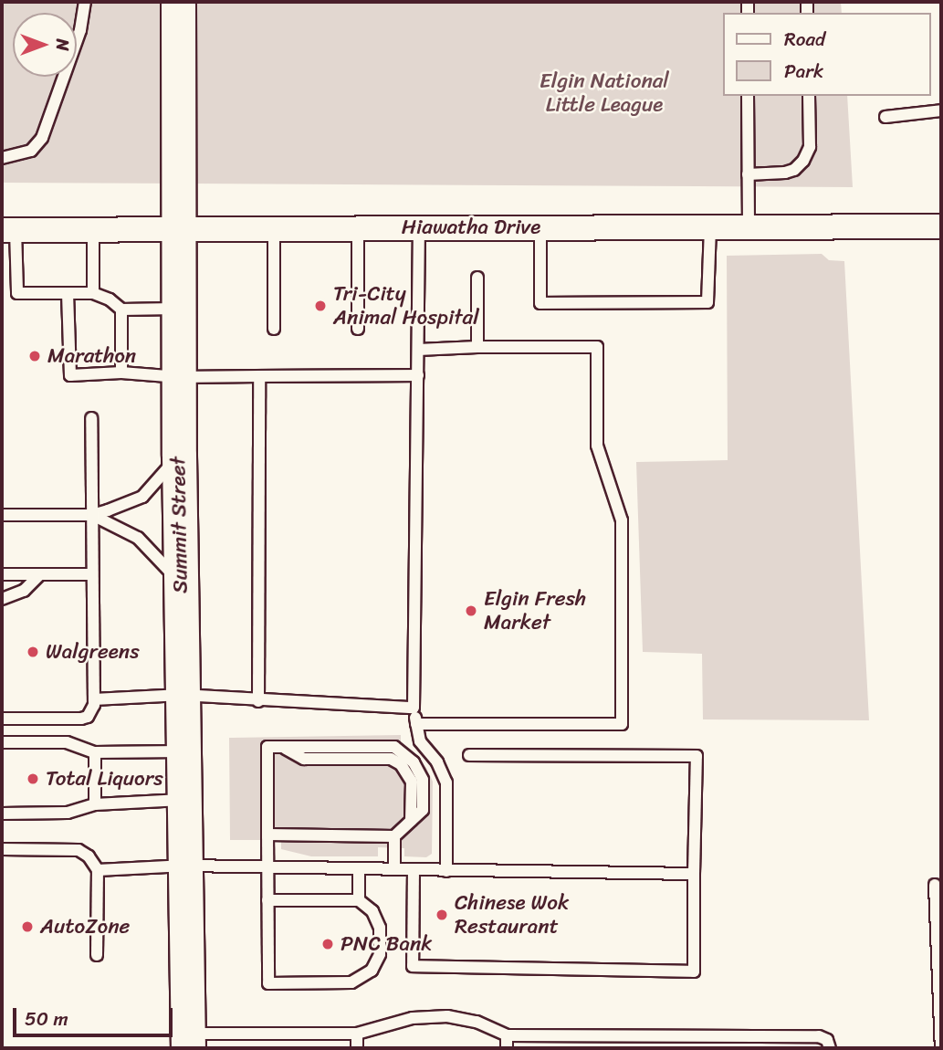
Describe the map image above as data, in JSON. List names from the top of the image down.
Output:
{
  "streets": {
    "main road": ["Summit Street"],
    "street": ["Hiawatha Drive"]
  },
  "crossings": [
    ["Hiawatha Drive", "Summit Street"]
  ],
  "parks": ["Elgin National Little League"],
  "places": [
    "Tri-City Animal Hospital",
    "Marathon",
    "Elgin Fresh Market",
    "Walgreens",
    "Total Liquors",
    "Chinese Wok Restaurant",
    "AutoZone",
    "PNC Bank"
  ],
  "legend": ["Road", "Park"],
  "scale_bar": "50 m",
  "north": "right"
}
